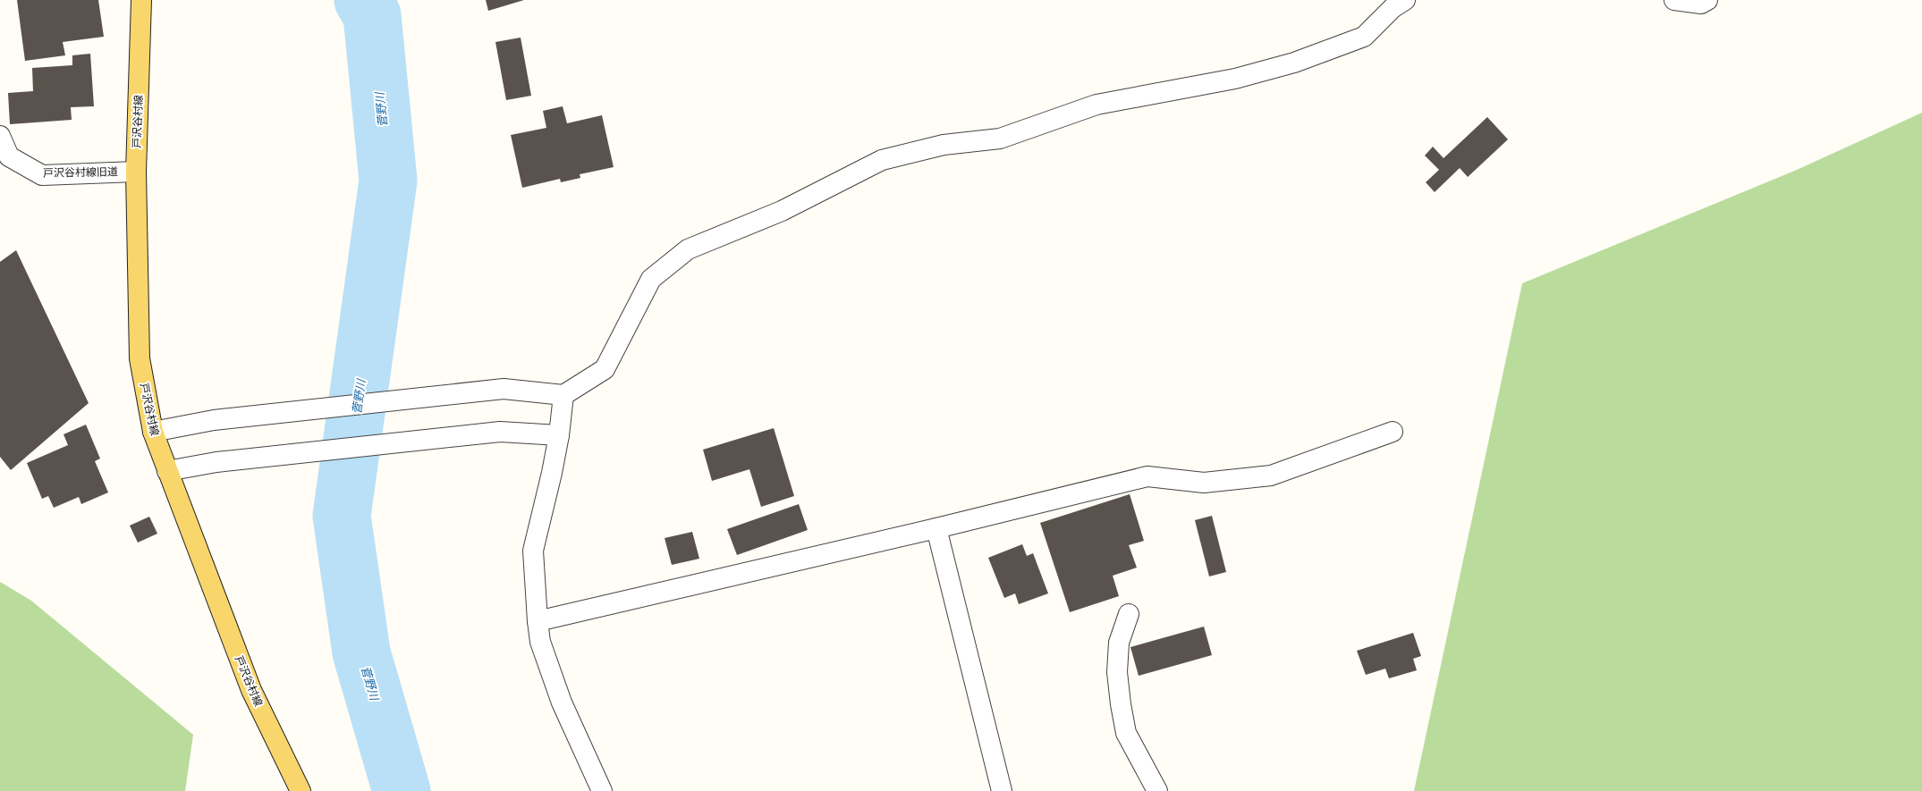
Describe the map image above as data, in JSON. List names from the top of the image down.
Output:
{
  "streets": {
    "main road": ["戸沢谷村線"],
    "street": ["戸沢谷村線旧道"]
  },
  "crossings": [
    ["戸沢谷村線", "戸沢谷村線旧道"]
  ],
  "water": ["菅野川"]
}
